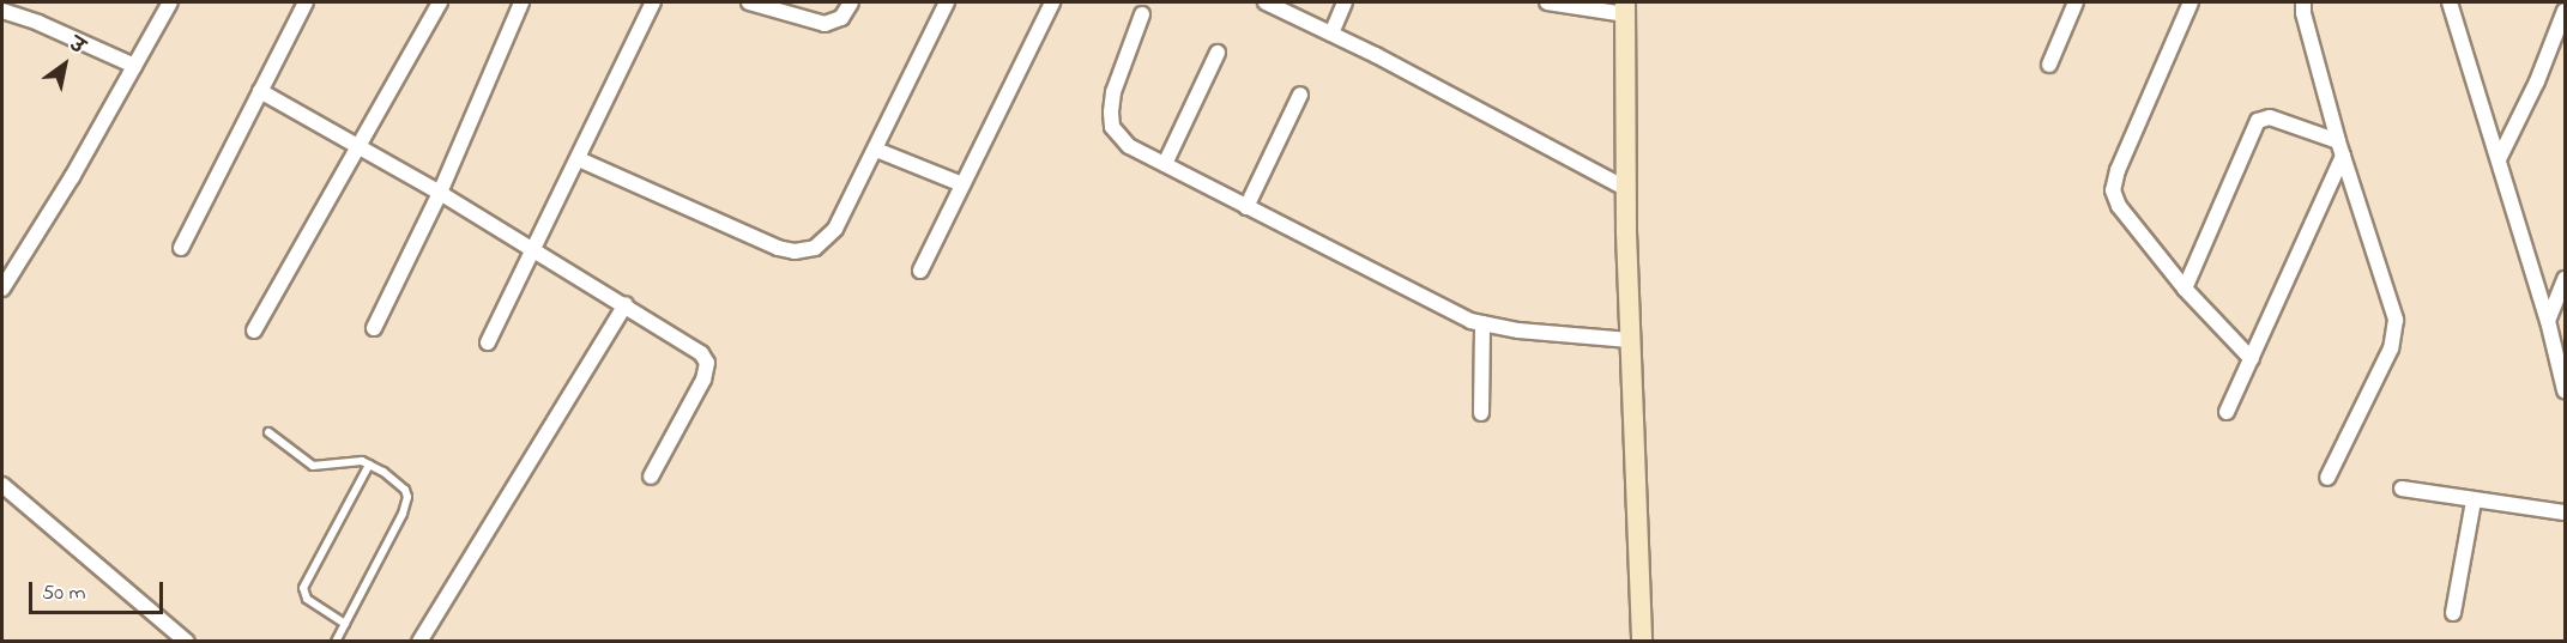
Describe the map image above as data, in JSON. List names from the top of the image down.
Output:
{
  "scale_bar": "50 m",
  "north": "top right"
}
